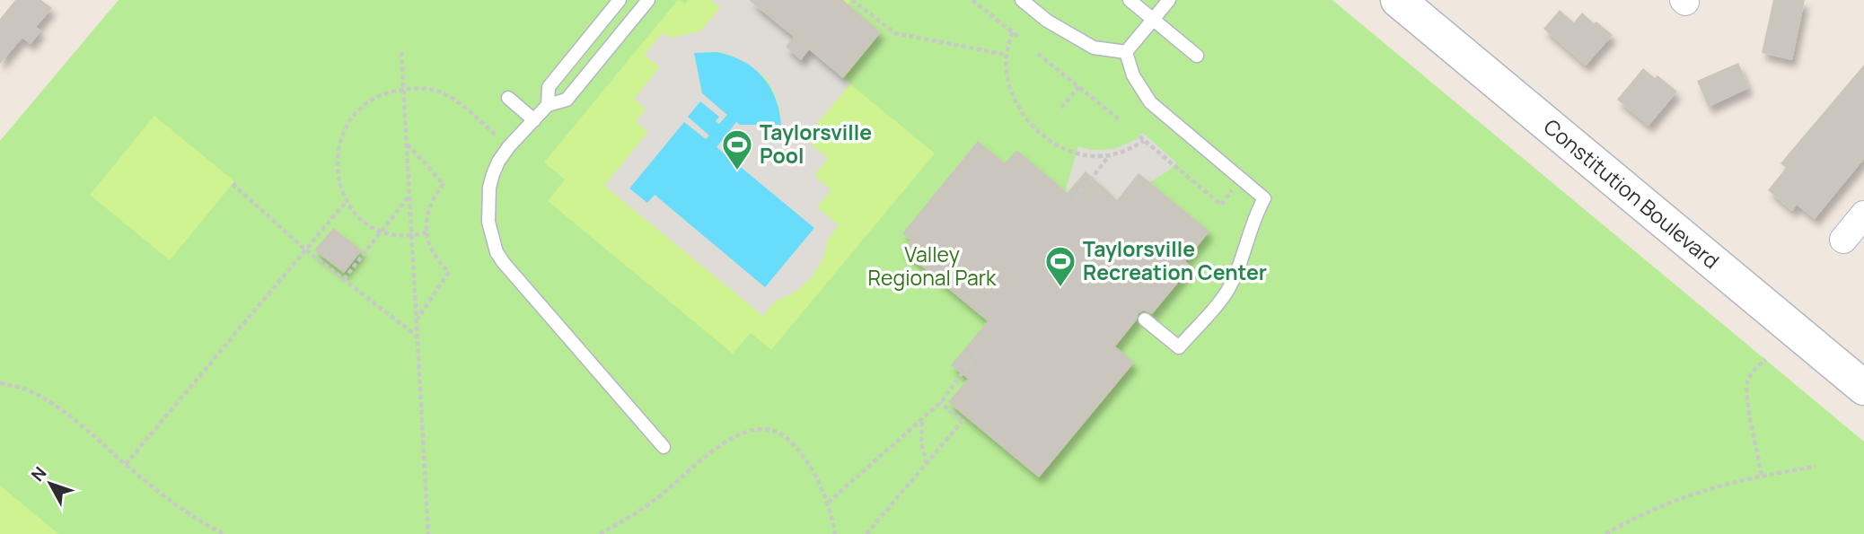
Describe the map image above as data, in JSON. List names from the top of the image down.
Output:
{
  "streets": {
    "main road": ["Constitution Boulevard"]
  },
  "parks": ["Valley Regional Park"],
  "places": {
    "sports": ["Taylorsville Pool", "Taylorsville Recreation Center"]
  },
  "north": "top left"
}
